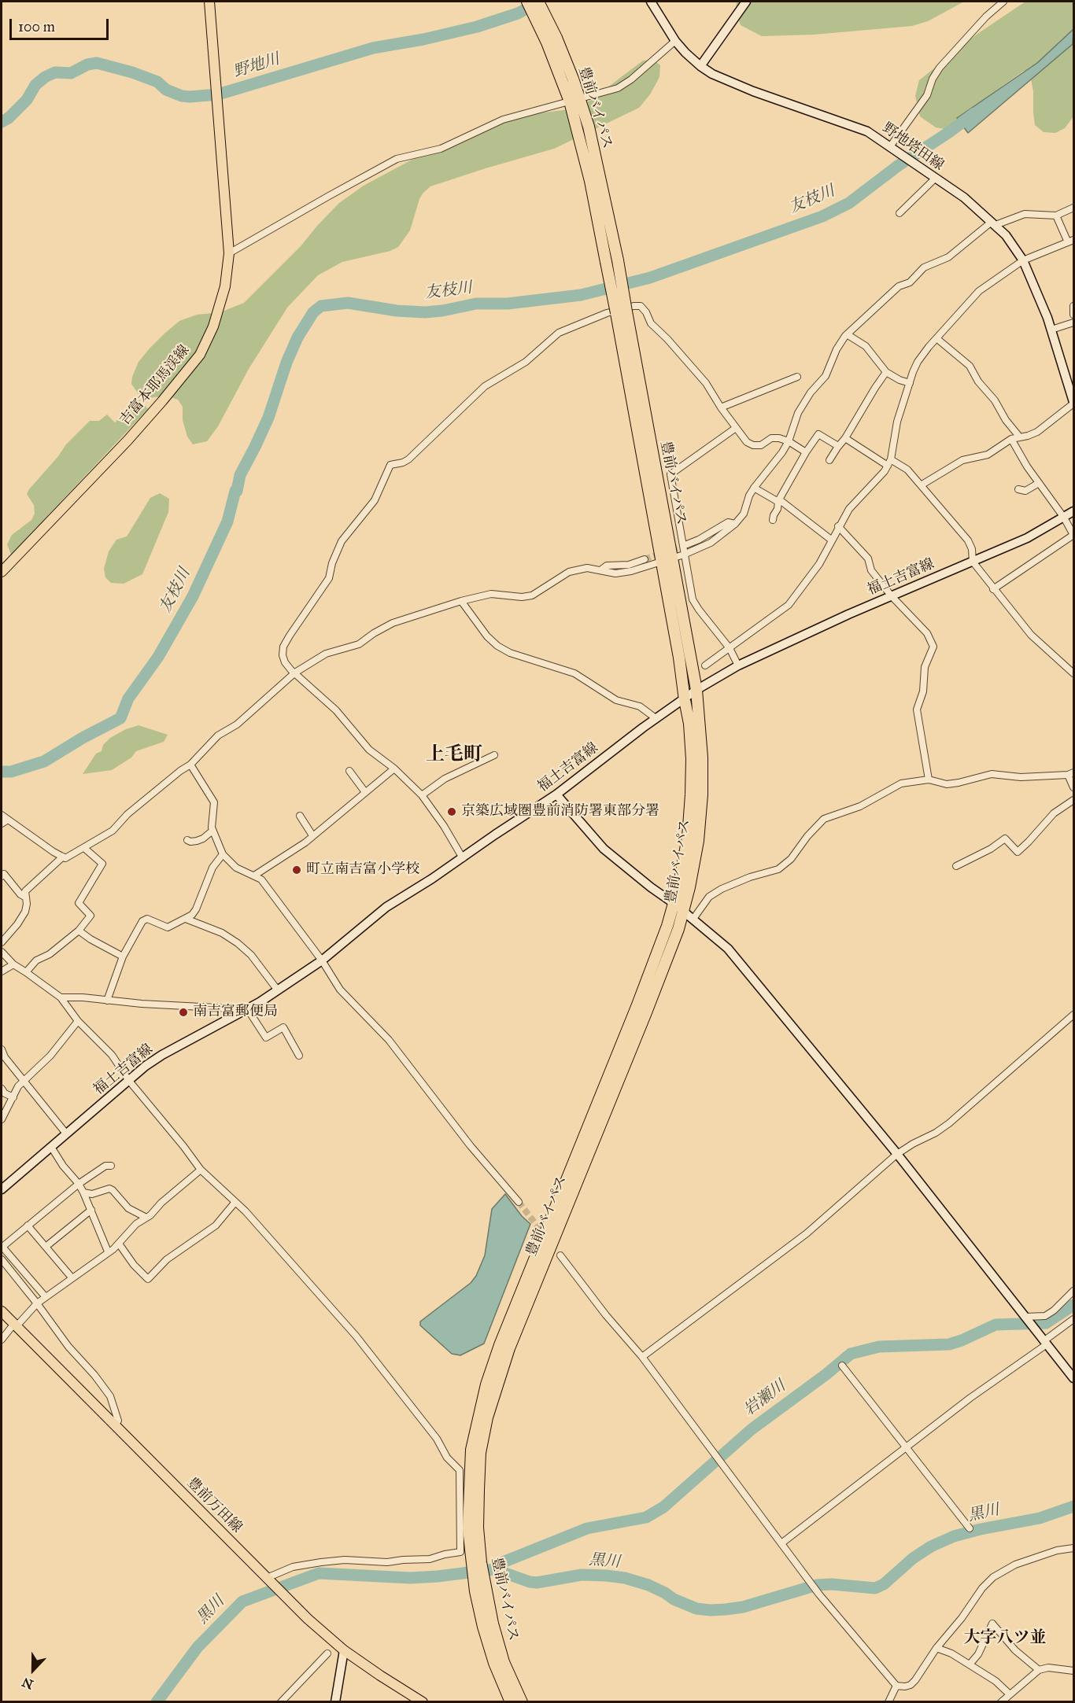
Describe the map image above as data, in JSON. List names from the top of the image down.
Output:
{
  "streets": {
    "highway": ["豊前バイパス"],
    "main road": [
      "野地塔田線",
      "吉富本耶馬渓線",
      "福土吉富線",
      "豊前万田線"
    ]
  },
  "crossings": [
    ["豊前バイパス", "福土吉富線"]
  ],
  "districts": ["上毛町", "大字八ツ並"],
  "water": [
    "野地川",
    "友枝川",
    "岩瀬川",
    "黒川"
  ],
  "places": ["京築広域圏豊前消防署東部分署", "町立南吉富小学校", "南吉富郵便局"],
  "scale_bar": "100 m",
  "north": "bottom"
}
